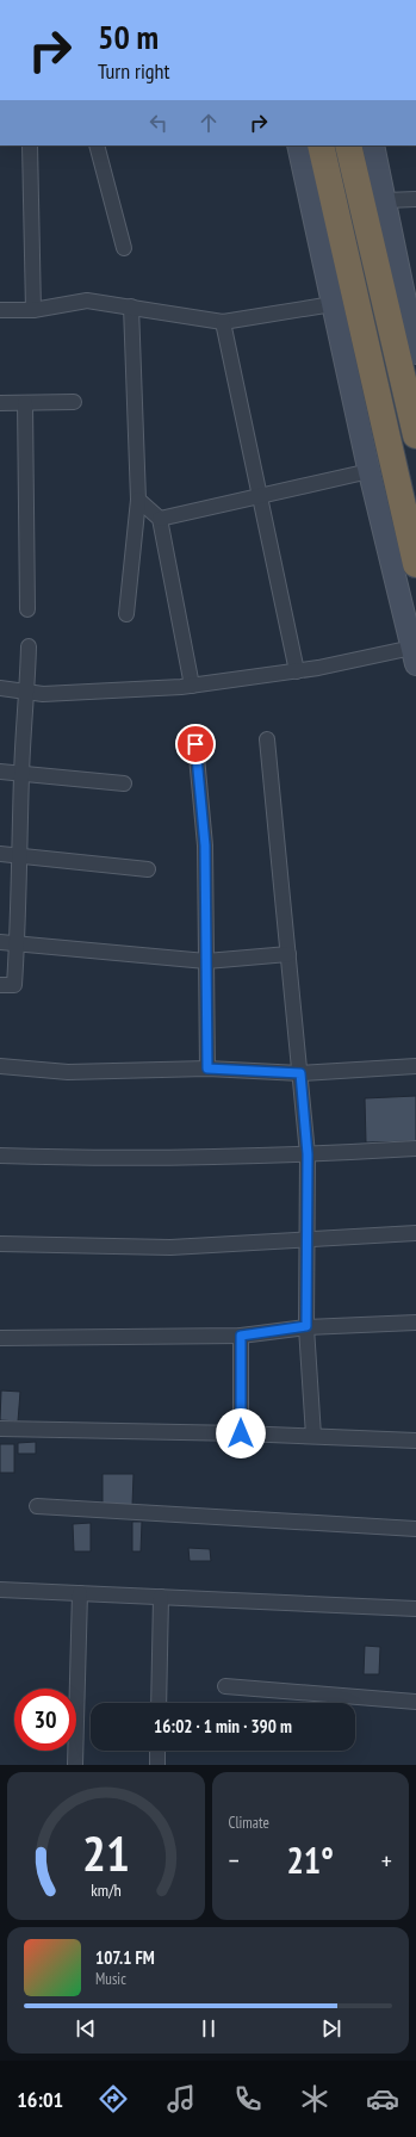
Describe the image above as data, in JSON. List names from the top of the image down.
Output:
{
  "page": {
    "turn": ["50 m", "Turn right"],
    "limit": "30",
    "trip": "16:02 · 1 min · 390 m",
    "tile": "Climate",
    "heat": ["−", "21°", "+"],
    "song": ["107.1 FM", "Music"],
    "tabs": "16:01",
    "gauge": ["21", "km/h"]
  }
}
